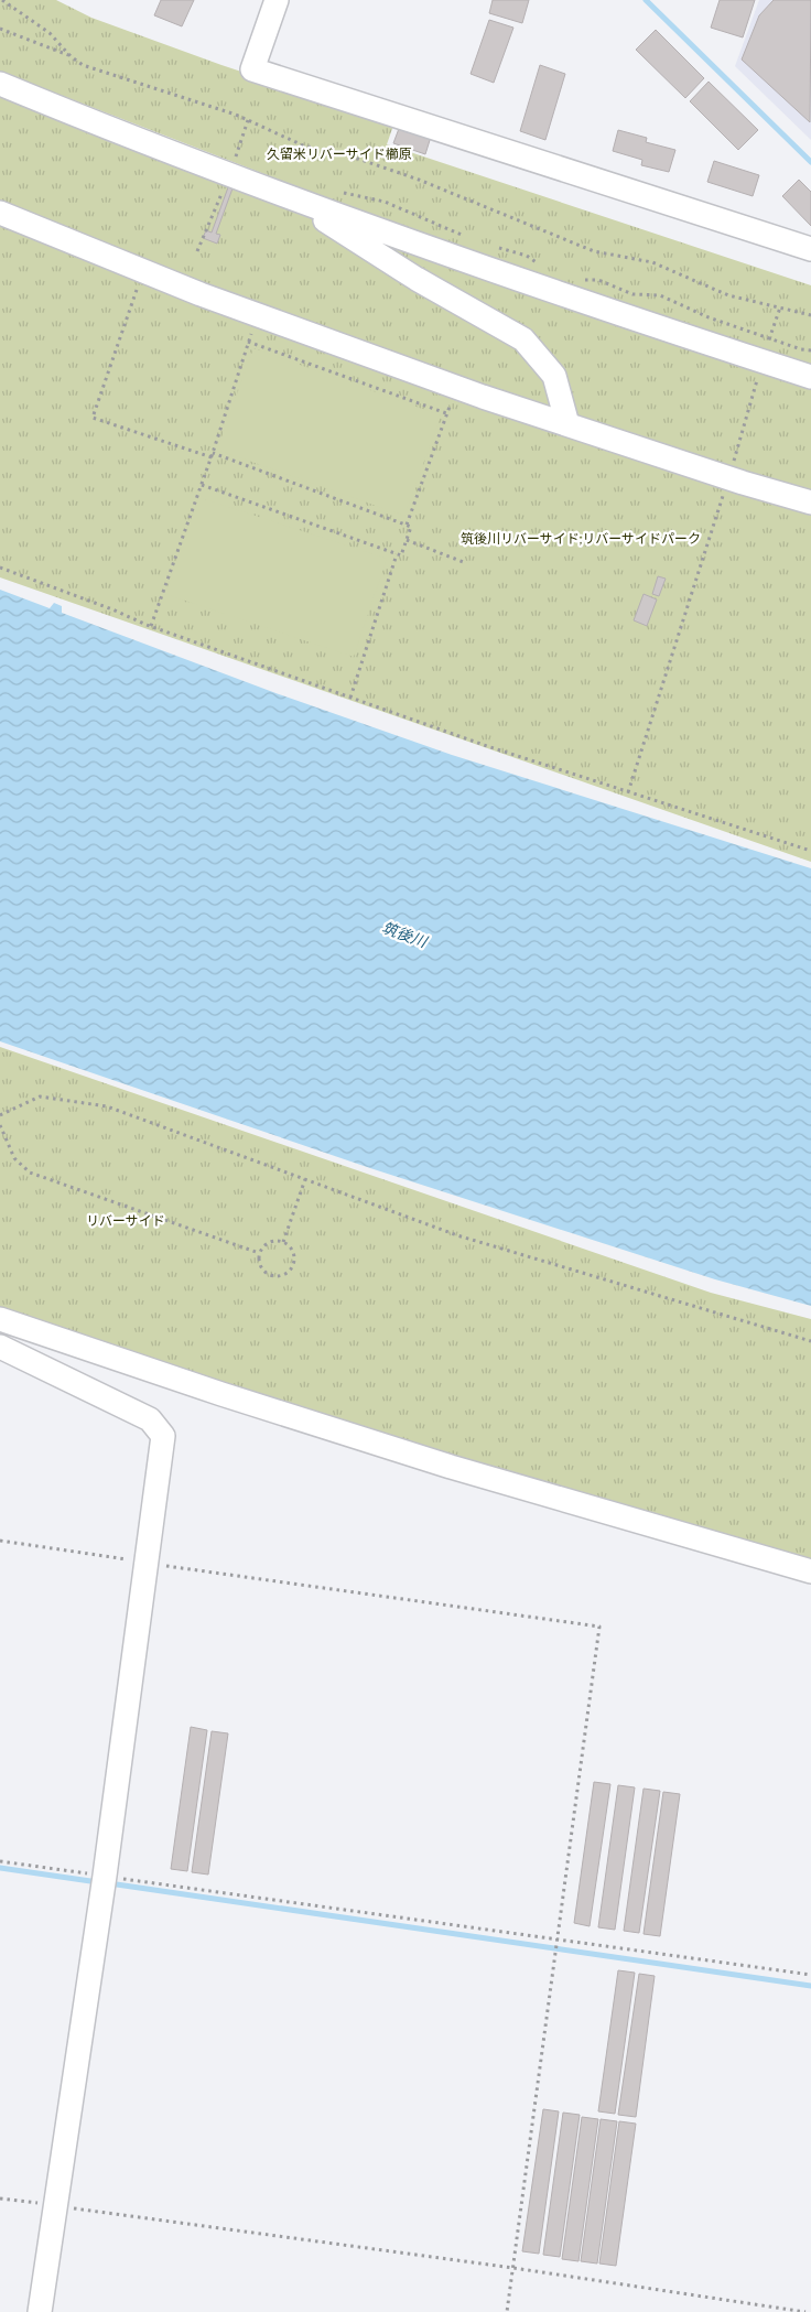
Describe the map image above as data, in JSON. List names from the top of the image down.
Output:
{
  "water": ["筑後川"],
  "parks": ["久留米リバーサイド櫛原", "筑後川リバーサイド;リバーサイドパーク", "リバーサイド"]
}
